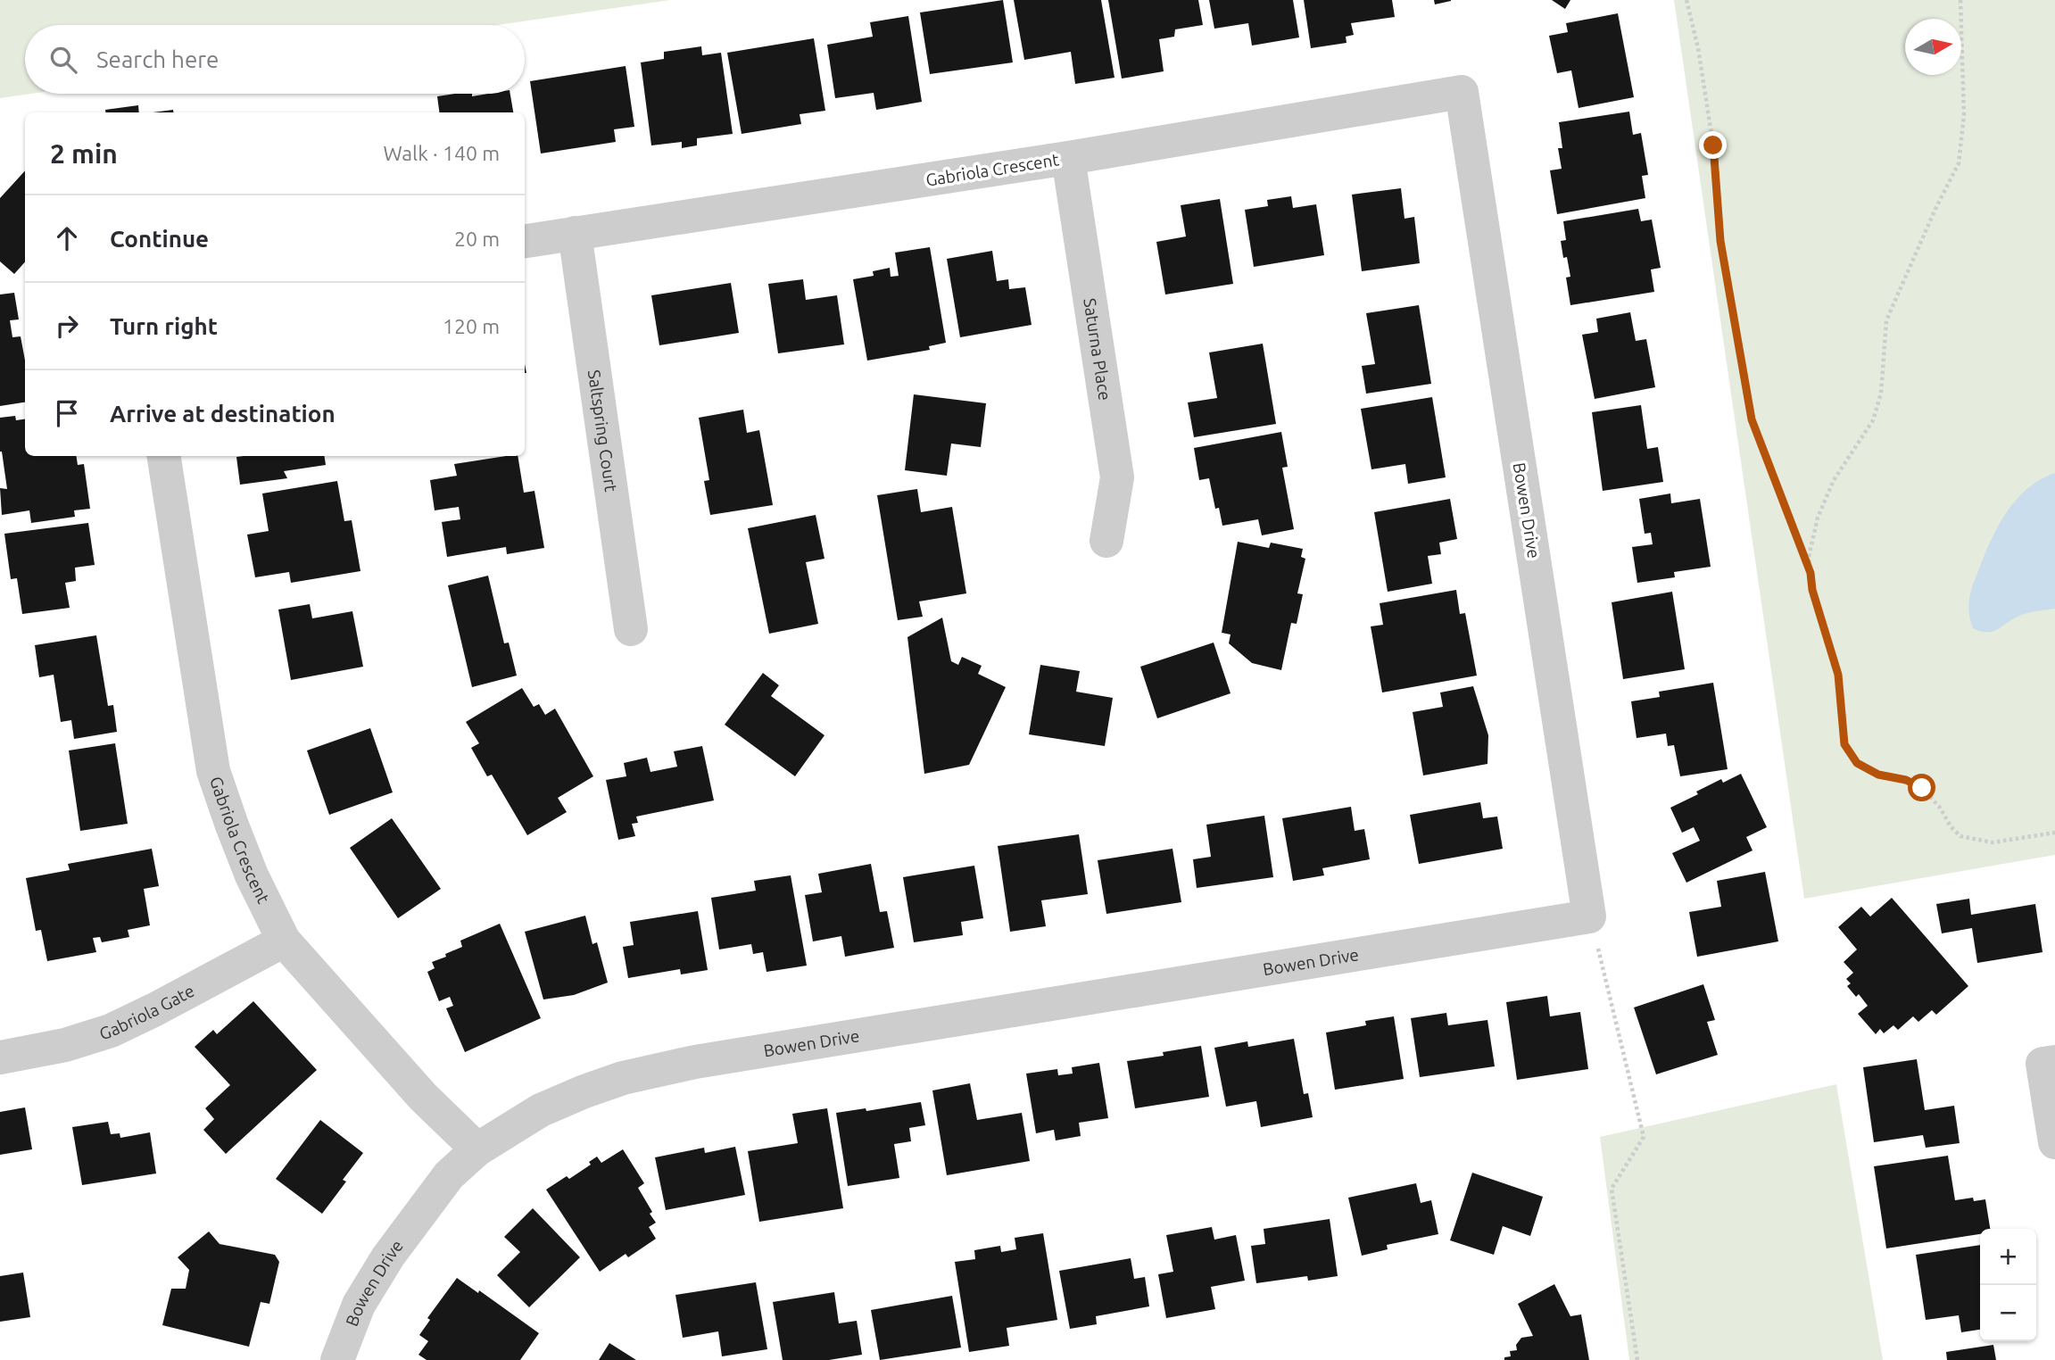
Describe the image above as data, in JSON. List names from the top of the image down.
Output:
{
  "streets": {
    "street": [
      "Gabriola Crescent",
      "Saturna Place",
      "Saltspring Court",
      "Bowen Drive",
      "Gabriola Gate"
    ]
  },
  "crossings": [
    ["Gabriola Crescent", "Saturna Place"],
    ["Gabriola Crescent", "Saltspring Court"],
    ["Gabriola Crescent", "Bowen Drive"],
    ["Gabriola Crescent", "Gabriola Gate"]
  ],
  "north": "right",
  "page": {
    "search": "Search here",
    "heading": ["2 min", "Walk · 140 m"],
    "list": [
      ["Continue", "20 m"],
      ["Turn right", "120 m"],
      "Arrive at destination"
    ],
    "map_buttons": ["+", "−"]
  }
}
